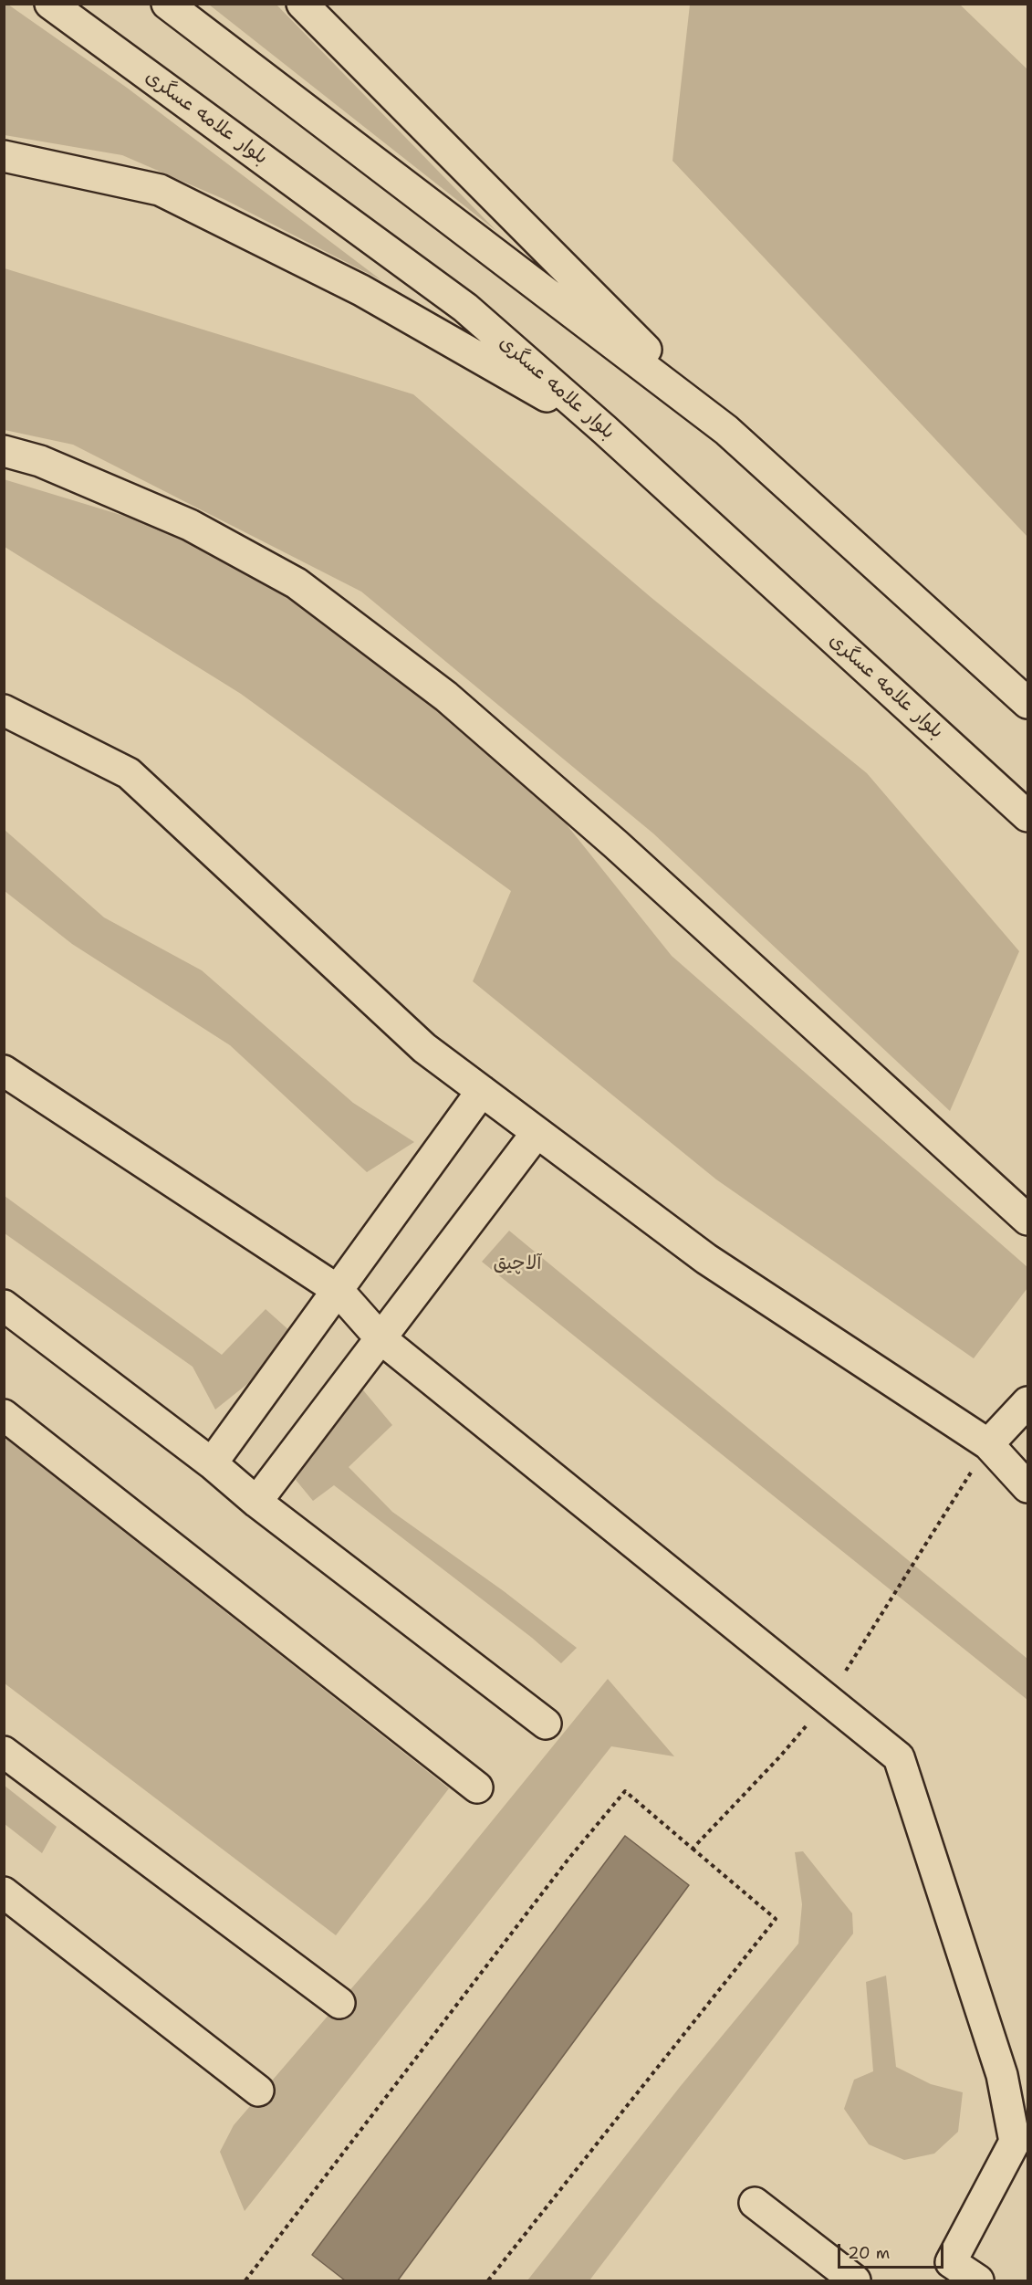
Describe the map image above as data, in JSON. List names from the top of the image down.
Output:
{
  "streets": {
    "main road": ["بلوار علامه عسگری"]
  },
  "parks": ["آلاچیق"],
  "scale_bar": "20 m"
}
